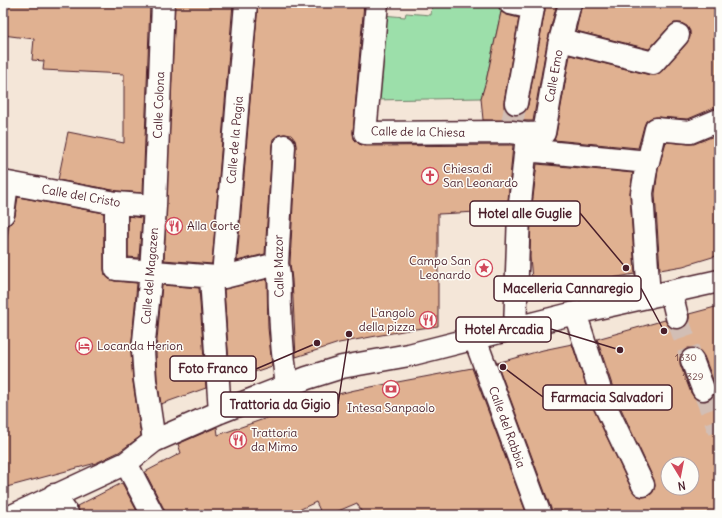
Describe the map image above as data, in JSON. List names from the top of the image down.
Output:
{
  "streets": {
    "street": [
      "Calle Emo",
      "Calle Colona",
      "Calle de la Chiesa",
      "Calle de la Pagia",
      "Calle del Cristo",
      "Calle Mazor",
      "Calle del Magazen",
      "Calle del Rabbia"
    ]
  },
  "crossings": [
    ["Calle Emo", "Calle de la Chiesa"],
    ["Calle Colona", "Calle del Cristo"],
    ["Calle Colona", "Calle del Magazen"],
    ["Calle del Cristo", "Calle del Magazen"]
  ],
  "places": {
    "church": ["Chiesa di San Leonardo"],
    "restaurant": ["Alla Corte", "L'angolo della pizza", "Trattoria da Mimo"],
    "place": ["Campo San Leonardo"],
    "other": [
      "Hotel alle Guglie",
      "Macelleria Cannaregio",
      "Trattoria da Gigio",
      "Foto Franco",
      "Hotel Arcadia",
      "Farmacia Salvadori"
    ],
    "hotel": ["Locanda Herion"],
    "bank": ["Intesa Sanpaolo"]
  },
  "house_numbers": ["1330", "1329"],
  "north": "bottom"
}
